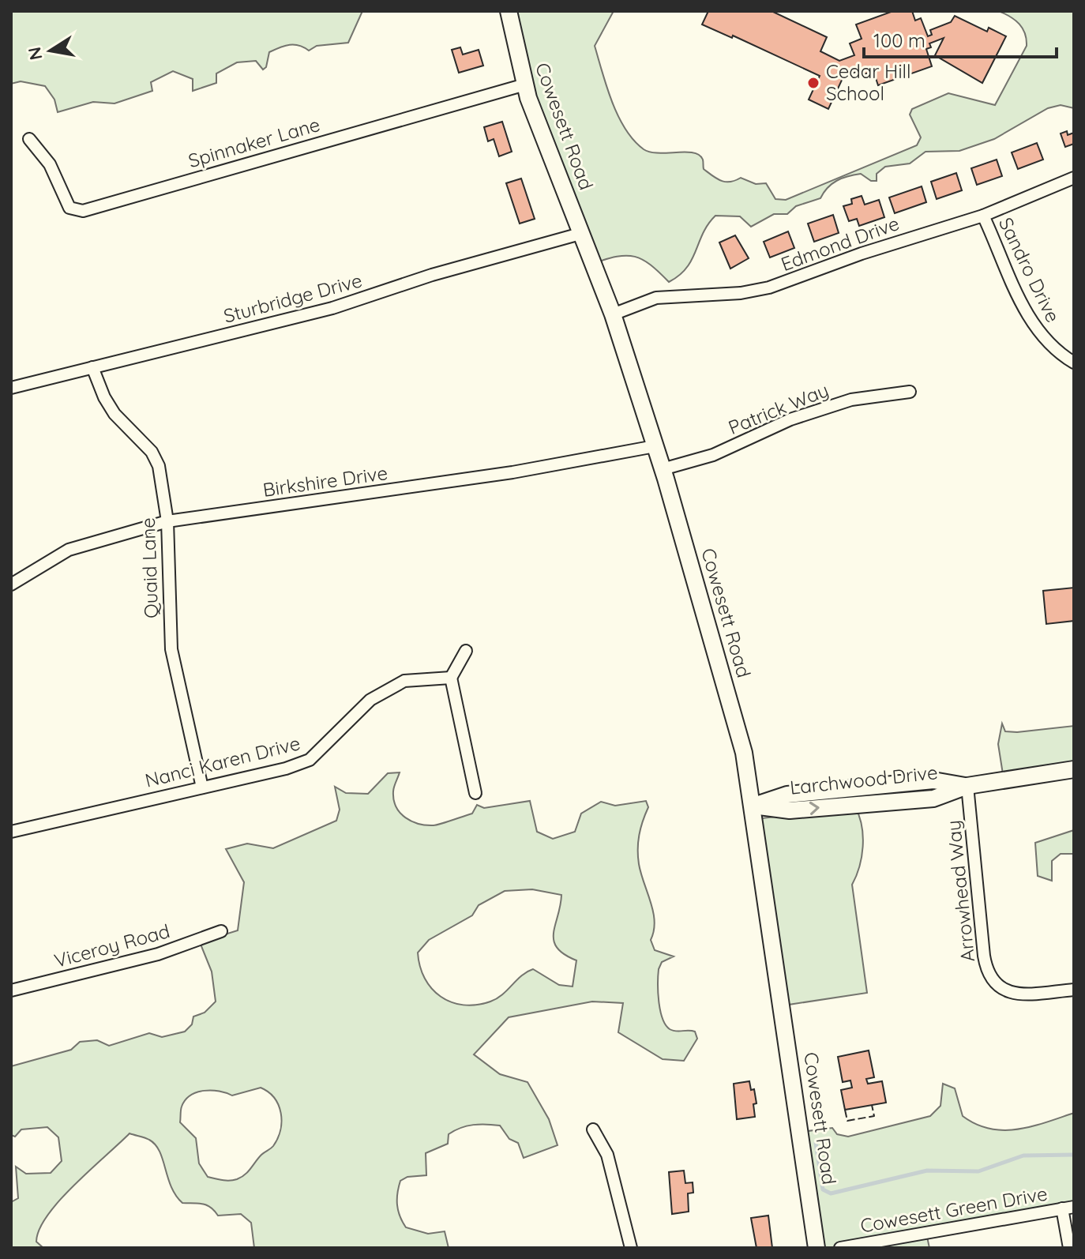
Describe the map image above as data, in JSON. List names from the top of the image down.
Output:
{
  "streets": {
    "main road": ["Cowesett Road", "Larchwood Drive"],
    "street": [
      "Spinnaker Lane",
      "Edmond Drive",
      "Sandro Drive",
      "Sturbridge Drive",
      "Patrick Way",
      "Birkshire Drive",
      "Quaid Lane",
      "Nanci Karen Drive",
      "Arrowhead Way",
      "Viceroy Road",
      "Cowesett Green Drive"
    ]
  },
  "crossings": [
    ["Cowesett Road", "Spinnaker Lane"],
    ["Cowesett Road", "Edmond Drive"],
    ["Cowesett Road", "Sturbridge Drive"],
    ["Cowesett Road", "Patrick Way"],
    ["Cowesett Road", "Birkshire Drive"],
    ["Cowesett Road", "Larchwood Drive"],
    ["Edmond Drive", "Sandro Drive"],
    ["Sturbridge Drive", "Quaid Lane"],
    ["Birkshire Drive", "Quaid Lane"],
    ["Quaid Lane", "Nanci Karen Drive"],
    ["Larchwood Drive", "Arrowhead Way"]
  ],
  "places": ["Cedar Hill School"],
  "scale_bar": "100 m",
  "north": "left"
}
